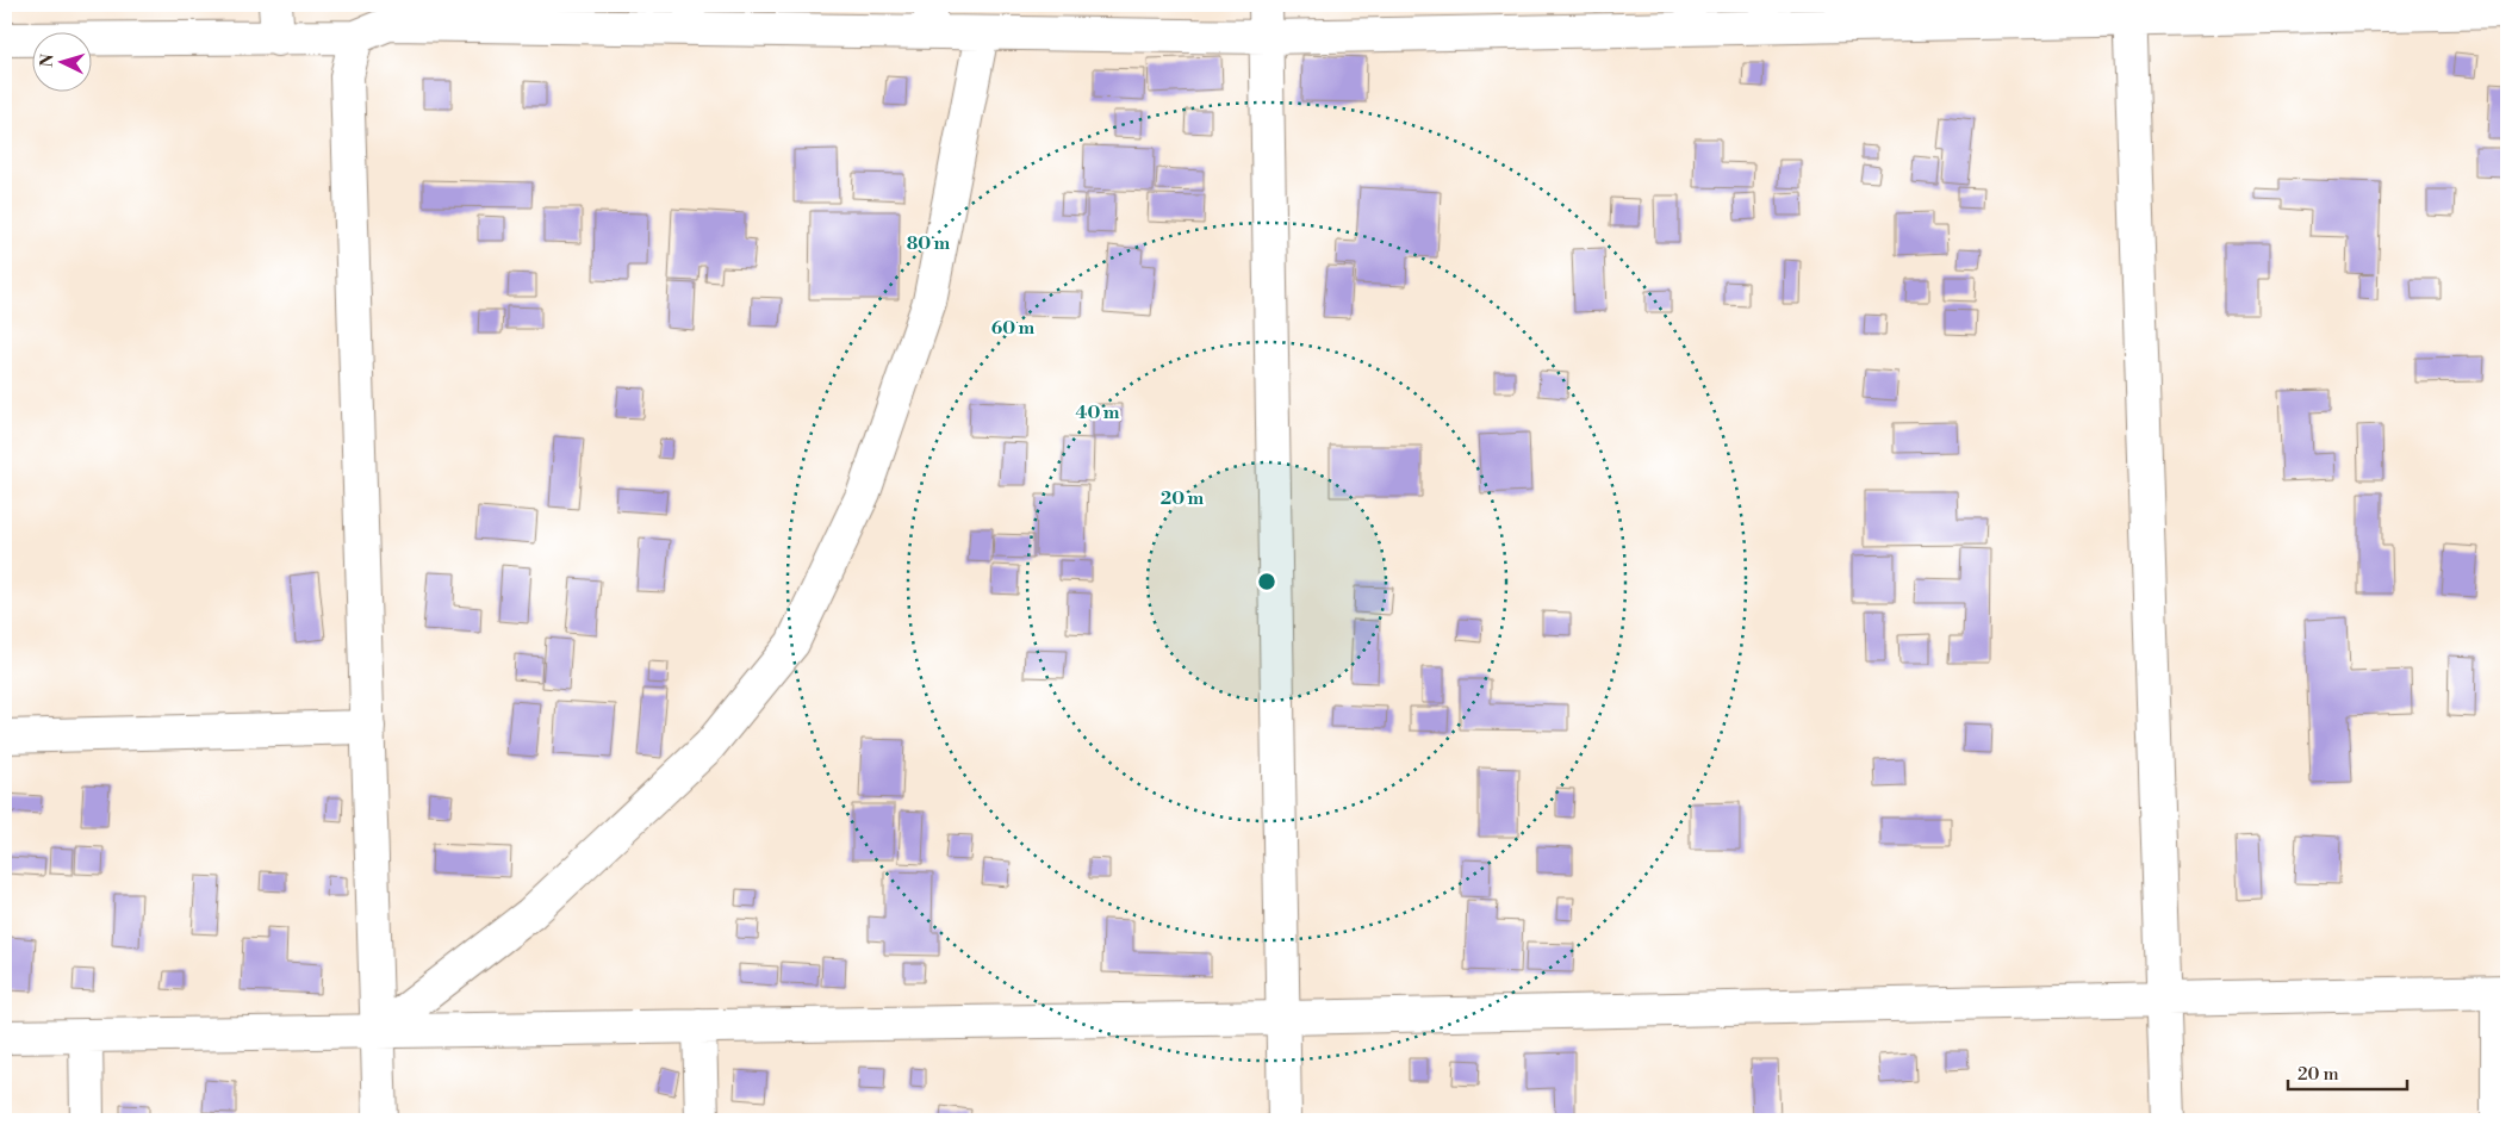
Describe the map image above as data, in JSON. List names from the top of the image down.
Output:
{
  "scale_bar": "20 m",
  "north": "left",
  "rings": [
    "80 m",
    "60 m",
    "40 m",
    "20 m"
  ]
}
